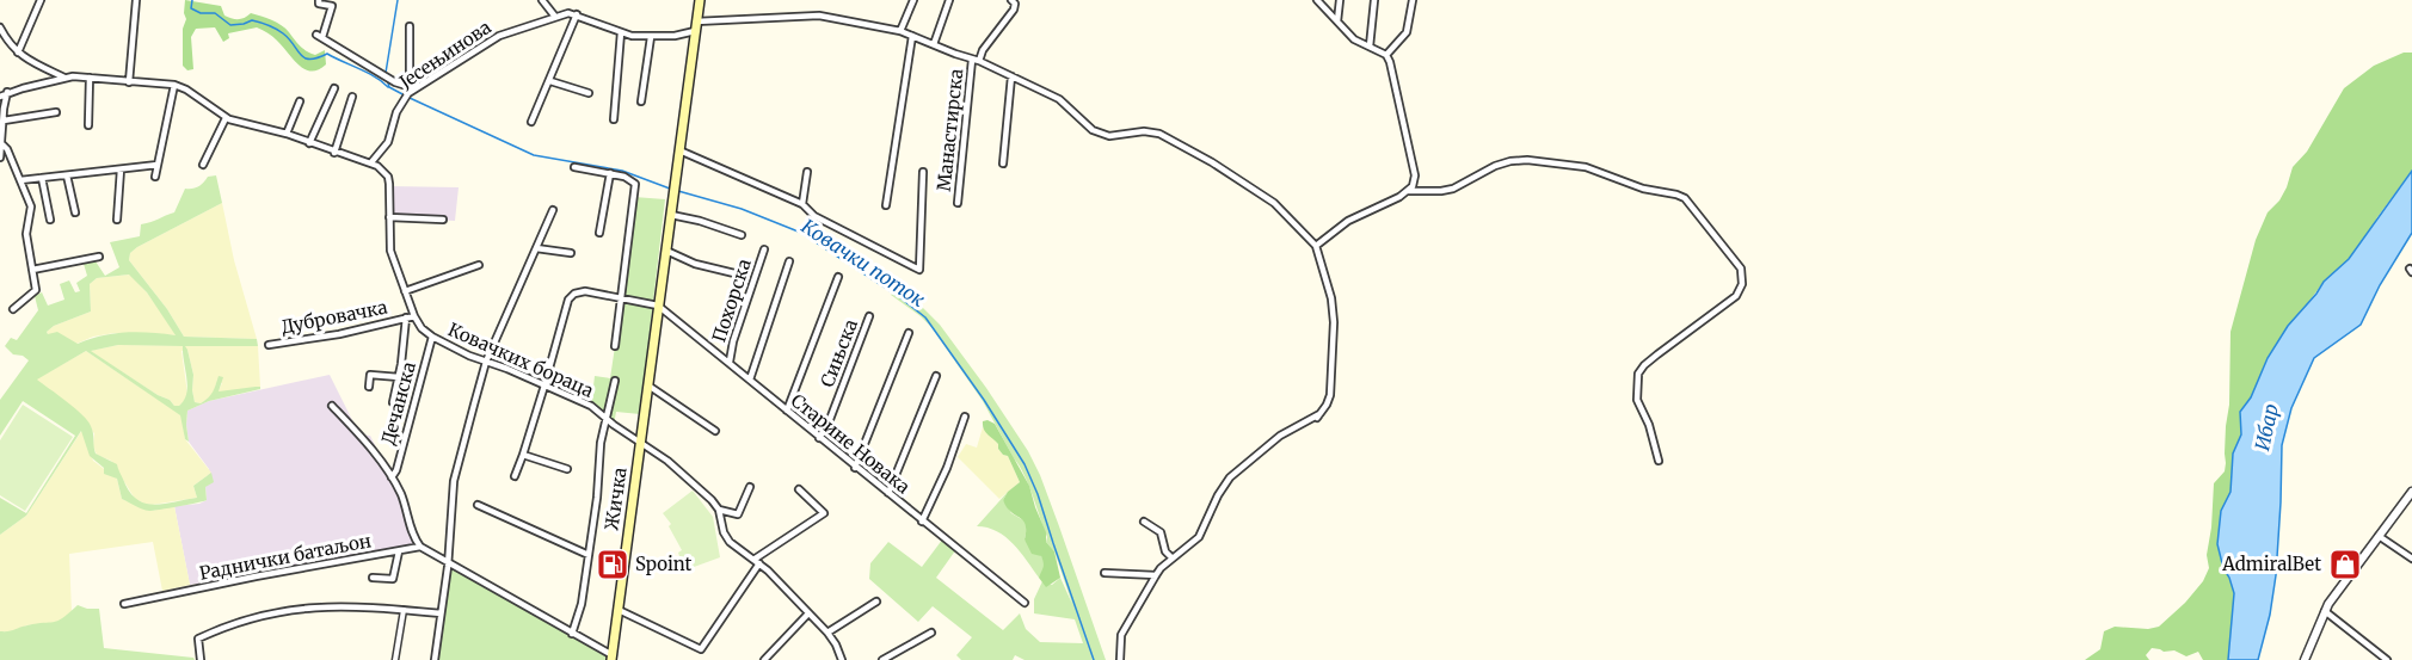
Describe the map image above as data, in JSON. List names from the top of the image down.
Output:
{
  "streets": {
    "main road": ["Жичка"],
    "street": [
      "Јесењинова",
      "Манастирска",
      "Похорска",
      "Дубровачка",
      "Сињска",
      "Ковачких бораца",
      "Дечанска",
      "Старине Новака",
      "Раднички батаљон"
    ]
  },
  "crossings": [
    ["Јесењинова", "Ковачких бораца"],
    ["Похорска", "Старине Новака"],
    ["Дубровачка", "Ковачких бораца"],
    ["Сињска", "Старине Новака"],
    ["Ковачких бораца", "Дечанска"],
    ["Ковачких бораца", "Жичка"],
    ["Старине Новака", "Жичка"]
  ],
  "water": ["Ковачки поток", "Ибар"],
  "places": {
    "fuel station": ["Spoint"],
    "shop": ["AdmiralBet"]
  }
}
